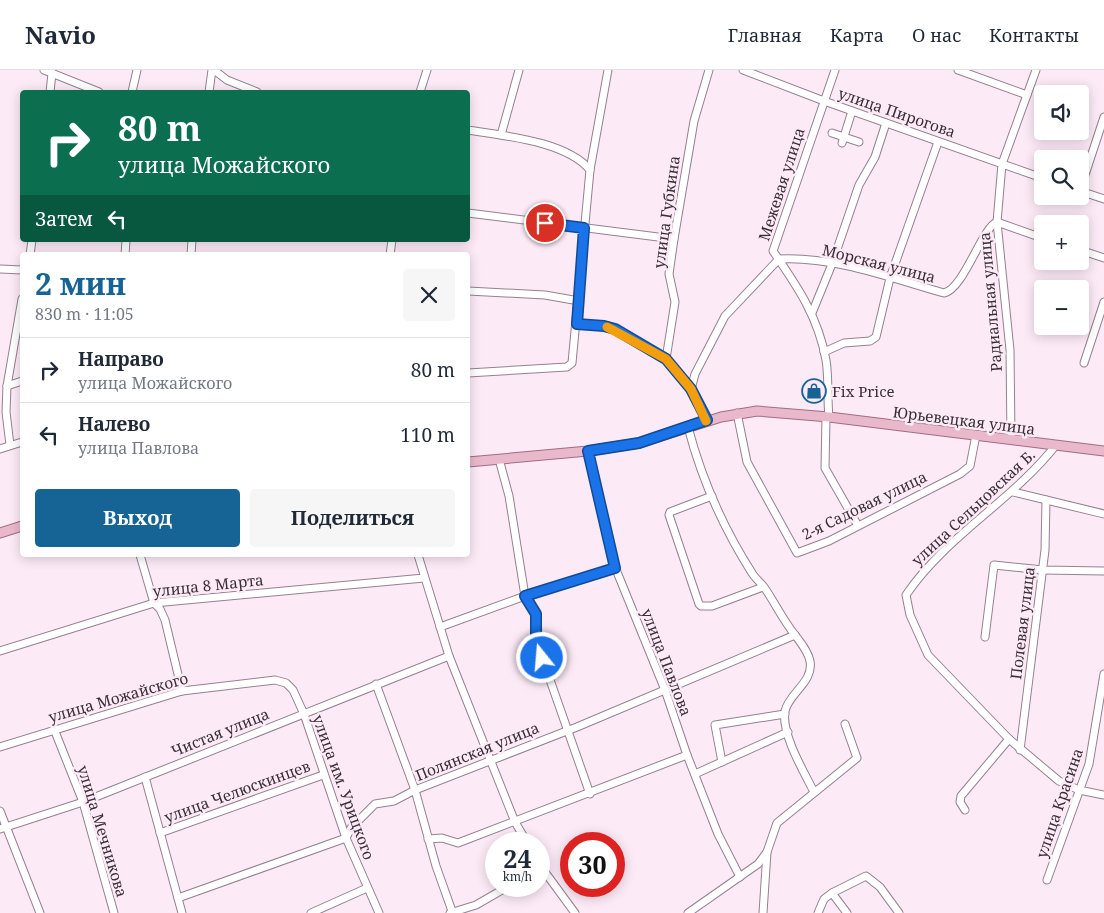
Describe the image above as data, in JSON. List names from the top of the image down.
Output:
{
  "streets": {
    "main road": ["Юрьевецкая улица"],
    "street": [
      "улица Пирогова",
      "Межевая улица",
      "улица Губкина",
      "Морская улица",
      "Радиальная улица",
      "2-я Садовая улица",
      "улица Сельцовская Б.",
      "улица 8 Марта",
      "Полевая улица",
      "улица Павлова",
      "улица Можайского",
      "Чистая улица",
      "Полянская улица",
      "улица им. Урицкого",
      "улица Челюскинцев",
      "улица Красина",
      "улица Мечникова"
    ]
  },
  "crossings": [
    ["улица Пирогова", "Межевая улица"],
    ["Межевая улица", "Морская улица"],
    ["Межевая улица", "Юрьевецкая улица"],
    ["Межевая улица", "2-я Садовая улица"],
    ["Морская улица", "Радиальная улица"],
    ["Радиальная улица", "Юрьевецкая улица"],
    ["Юрьевецкая улица", "2-я Садовая улица"],
    ["Юрьевецкая улица", "улица Сельцовская Б."],
    ["Юрьевецкая улица", "улица Павлова"],
    ["улица Сельцовская Б.", "Полевая улица"],
    ["улица Сельцовская Б.", "улица Красина"],
    ["улица Павлова", "Полянская улица"],
    ["улица Можайского", "улица им. Урицкого"],
    ["улица Можайского", "улица Мечникова"],
    ["Чистая улица", "улица им. Урицкого"],
    ["Чистая улица", "улица Мечникова"],
    ["Полянская улица", "улица им. Урицкого"],
    ["улица им. Урицкого", "улица Челюскинцев"]
  ],
  "places": {
    "shop": ["Fix Price"]
  },
  "page": {
    "header": "Navio",
    "nav": [
      "Главная",
      "Карта",
      "О нас",
      "Контакты"
    ],
    "map_buttons": ["+", "−"],
    "turn": ["80 m", "улица Можайского"],
    "then": "Затем",
    "heading": ["2 мин", "830 m · 11:05"],
    "list": [
      {
        "name": "Направо",
        "note": "улица Можайского",
        "value": "80 m"
      },
      {
        "name": "Налево",
        "note": "улица Павлова",
        "value": "110 m"
      }
    ],
    "buttons": ["Выход", "Поделиться"],
    "speed": "24 km/h",
    "limit": "30"
  }
}
